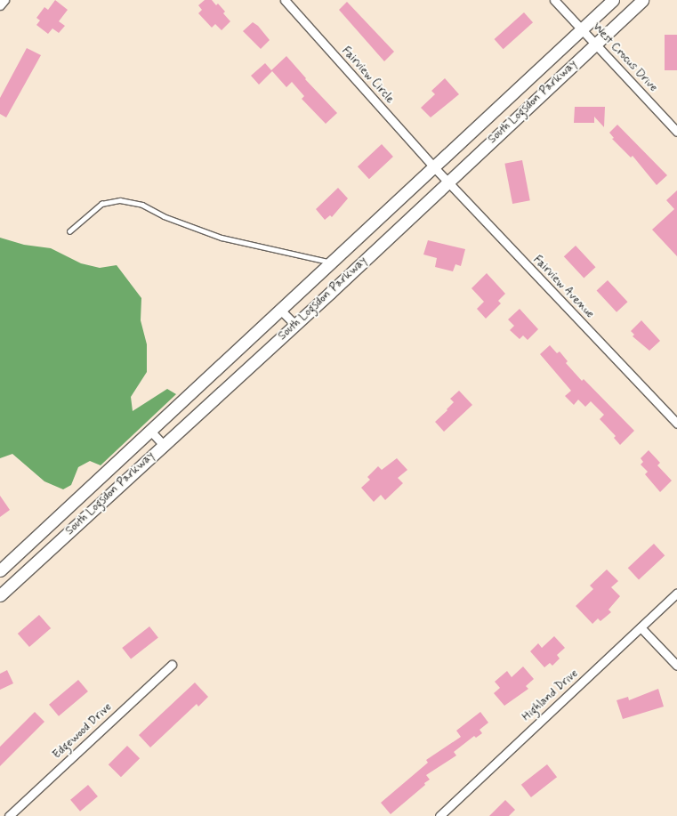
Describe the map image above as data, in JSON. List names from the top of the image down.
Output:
{
  "streets": {
    "main road": ["South Logsdon Parkway"],
    "street": [
      "West Crocus Drive",
      "Fairview Circle",
      "Fairview Avenue",
      "Highland Drive",
      "Edgewood Drive"
    ]
  },
  "crossings": [
    ["West Crocus Drive", "South Logsdon Parkway"],
    ["Fairview Circle", "South Logsdon Parkway"],
    ["Fairview Circle", "Fairview Avenue"],
    ["South Logsdon Parkway", "Fairview Avenue"]
  ]
}
